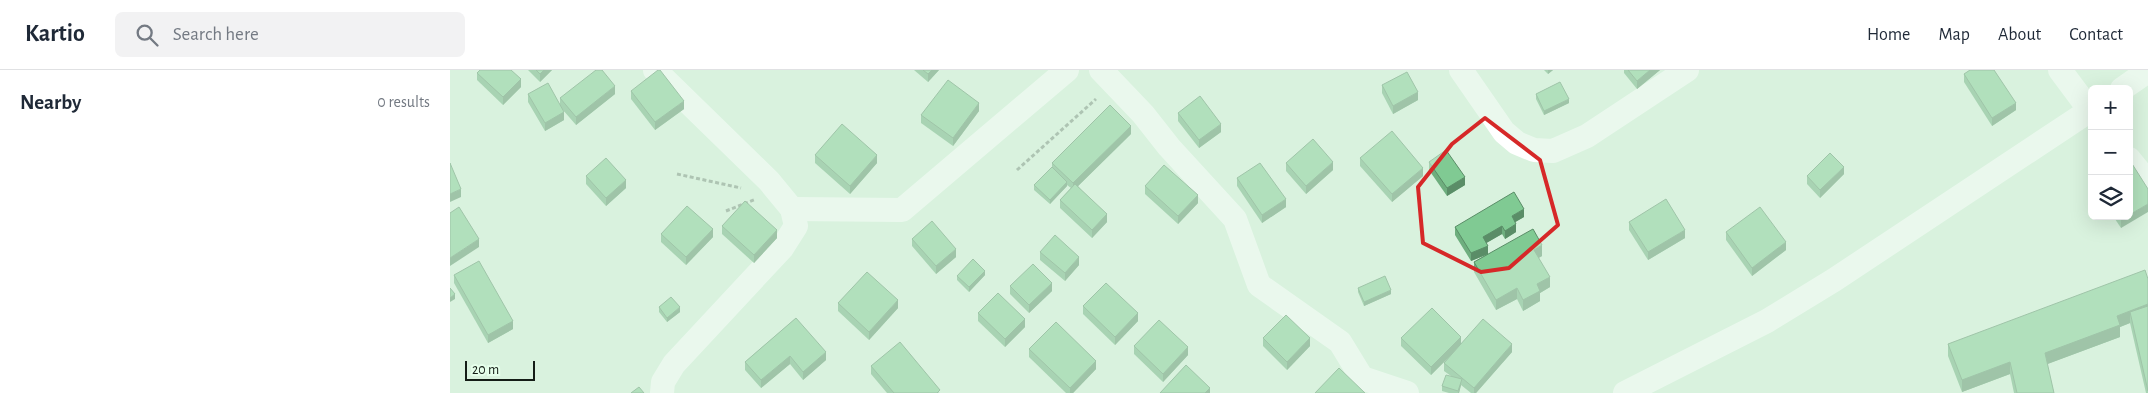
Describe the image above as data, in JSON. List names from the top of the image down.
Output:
{
  "scale_bar": "20 m",
  "page": {
    "header": "Kartio",
    "search": "Search here",
    "nav": [
      "Home",
      "Map",
      "About",
      "Contact"
    ],
    "heading": ["Nearby", "0 results"],
    "map_buttons": ["+", "−"],
    "scale": "20 m"
  }
}
